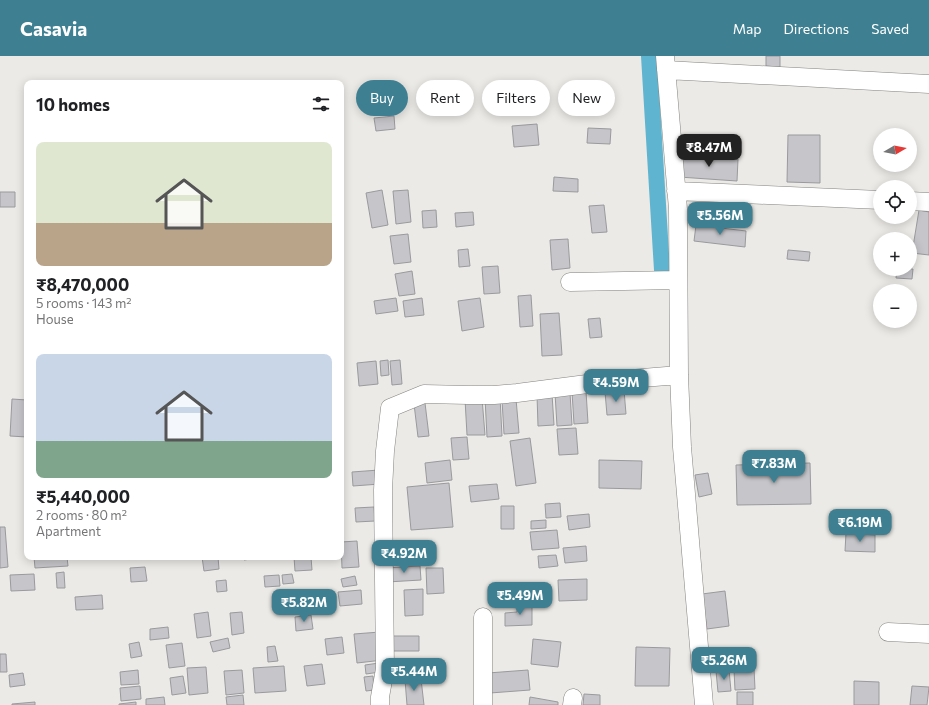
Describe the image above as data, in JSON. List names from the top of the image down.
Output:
{
  "north": "right",
  "page": {
    "header": "Casavia",
    "nav": ["Map", "Directions", "Saved"],
    "chip": [
      "Buy",
      "Rent",
      "Filters",
      "New"
    ],
    "heading": "10 homes",
    "map_buttons": ["+", "−"],
    "list": [
      {
        "name": "₹8,470,000",
        "note": "5 rooms · 143 m² · House"
      },
      {
        "name": "₹5,440,000",
        "note": "2 rooms · 80 m² · Apartment"
      }
    ],
    "price": [
      "₹8.47M",
      "₹5.56M",
      "₹4.59M",
      "₹7.83M",
      "₹6.19M",
      "₹4.92M",
      "₹5.49M",
      "₹5.82M",
      "₹5.26M",
      "₹5.44M"
    ]
  }
}
